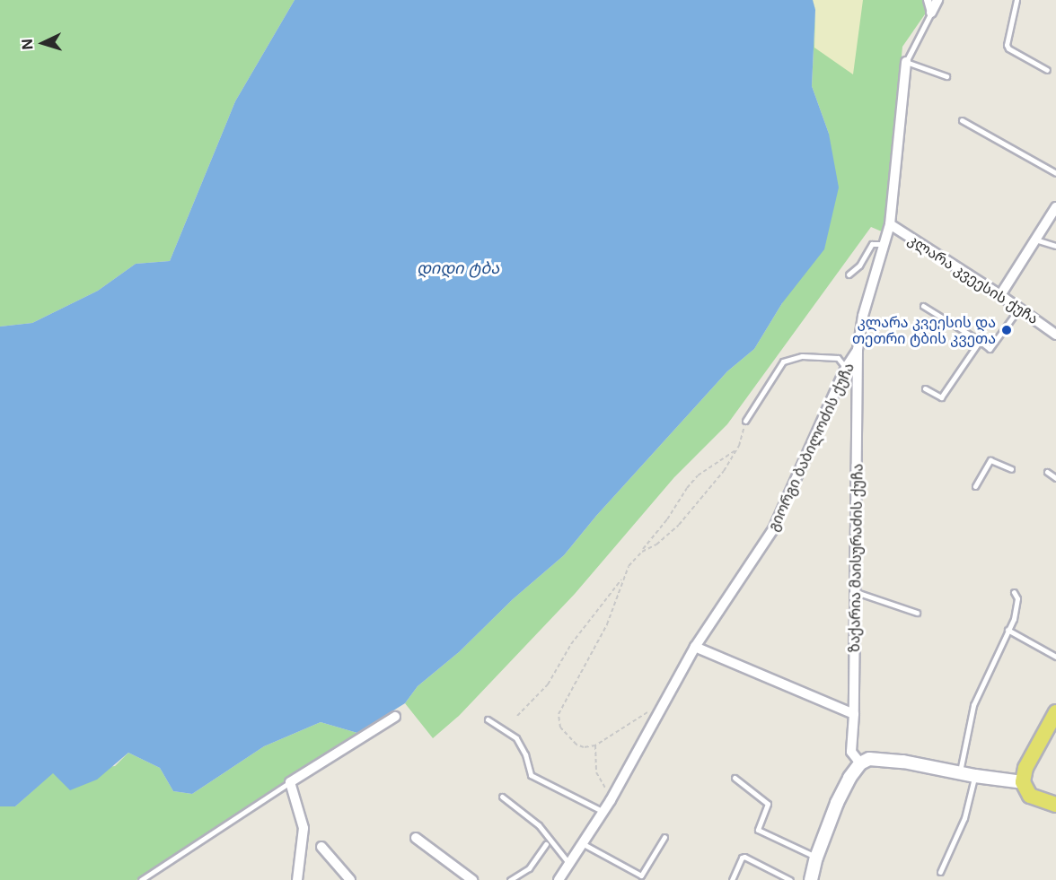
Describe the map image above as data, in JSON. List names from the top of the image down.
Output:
{
  "streets": {
    "street": ["კლარა კვეესის ქუჩა", "გიორგი ბაბილოძის ქუჩა", "ზაქარია მაისურაძის ქუჩა"]
  },
  "crossings": [
    ["კლარა კვეესის ქუჩა", "გიორგი ბაბილოძის ქუჩა"],
    ["გიორგი ბაბილოძის ქუჩა", "ზაქარია მაისურაძის ქუჩა"]
  ],
  "water": ["დიდი ტბა"],
  "places": ["კლარა კვეესის და თეთრი ტბის კვეთა"],
  "north": "left"
}
